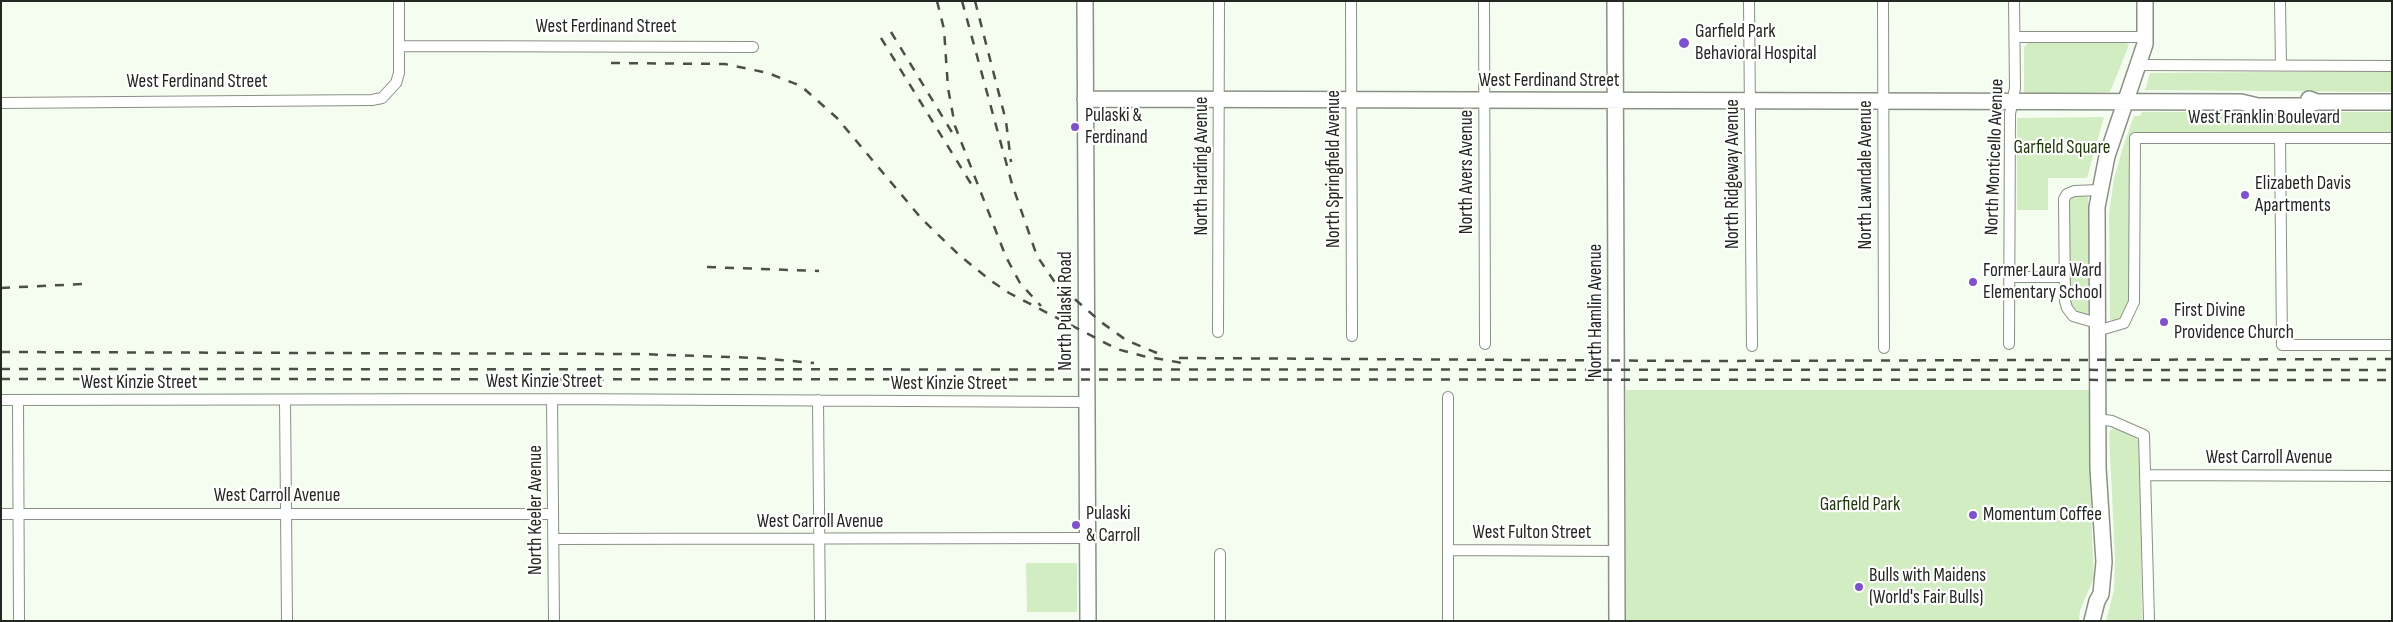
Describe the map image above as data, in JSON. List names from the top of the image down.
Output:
{
  "streets": {
    "street": [
      "West Ferdinand Street",
      "West Franklin Boulevard",
      "North Monticello Avenue",
      "North Harding Avenue",
      "North Springfield Avenue",
      "North Avers Avenue",
      "North Ridgeway Avenue",
      "North Lawndale Avenue",
      "North Pulaski Road",
      "North Hamlin Avenue",
      "West Kinzie Street",
      "West Carroll Avenue",
      "North Keeler Avenue",
      "West Fulton Street"
    ]
  },
  "crossings": [
    ["West Ferdinand Street", "West Franklin Boulevard"],
    ["West Ferdinand Street", "North Monticello Avenue"],
    ["West Ferdinand Street", "North Harding Avenue"],
    ["West Ferdinand Street", "North Springfield Avenue"],
    ["West Ferdinand Street", "North Avers Avenue"],
    ["West Ferdinand Street", "North Ridgeway Avenue"],
    ["West Ferdinand Street", "North Lawndale Avenue"],
    ["West Ferdinand Street", "North Pulaski Road"],
    ["West Ferdinand Street", "North Hamlin Avenue"],
    ["West Franklin Boulevard", "North Monticello Avenue"],
    ["North Pulaski Road", "West Kinzie Street"],
    ["North Pulaski Road", "West Carroll Avenue"],
    ["North Hamlin Avenue", "West Fulton Street"],
    ["West Kinzie Street", "North Keeler Avenue"],
    ["West Carroll Avenue", "North Keeler Avenue"]
  ],
  "parks": ["Garfield Square", "Garfield Park"],
  "places": [
    "Garfield Park Behavioral Hospital",
    "Pulaski & Ferdinand",
    "Elizabeth Davis Apartments",
    "Former Laura Ward Elementary School",
    "First Divine Providence Church",
    "Momentum Coffee",
    "Pulaski & Carroll",
    "Bulls with Maidens (World's Fair Bulls)"
  ]
}
